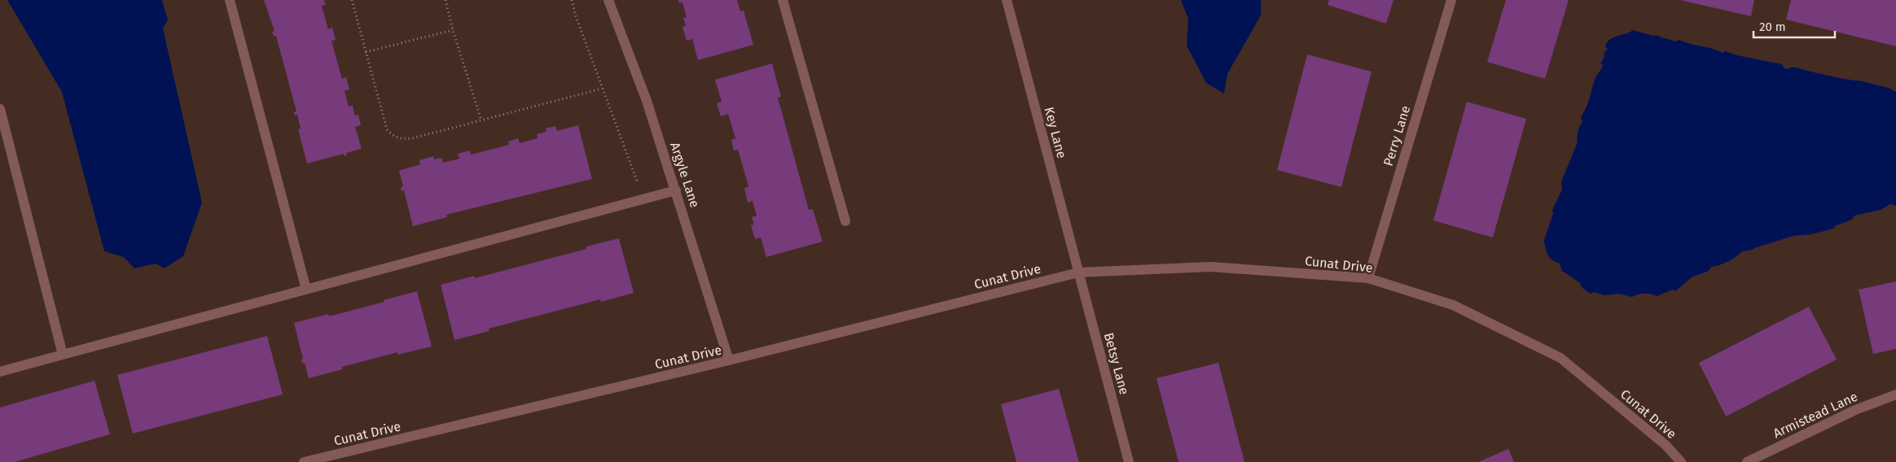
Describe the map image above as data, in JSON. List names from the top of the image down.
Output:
{
  "streets": {
    "street": [
      "Key Lane",
      "Perry Lane",
      "Argyle Lane",
      "Cunat Drive",
      "Betsy Lane",
      "Armistead Lane"
    ]
  },
  "crossings": [
    ["Key Lane", "Cunat Drive"],
    ["Key Lane", "Betsy Lane"],
    ["Perry Lane", "Cunat Drive"],
    ["Argyle Lane", "Cunat Drive"],
    ["Cunat Drive", "Betsy Lane"]
  ],
  "scale_bar": "20 m"
}
